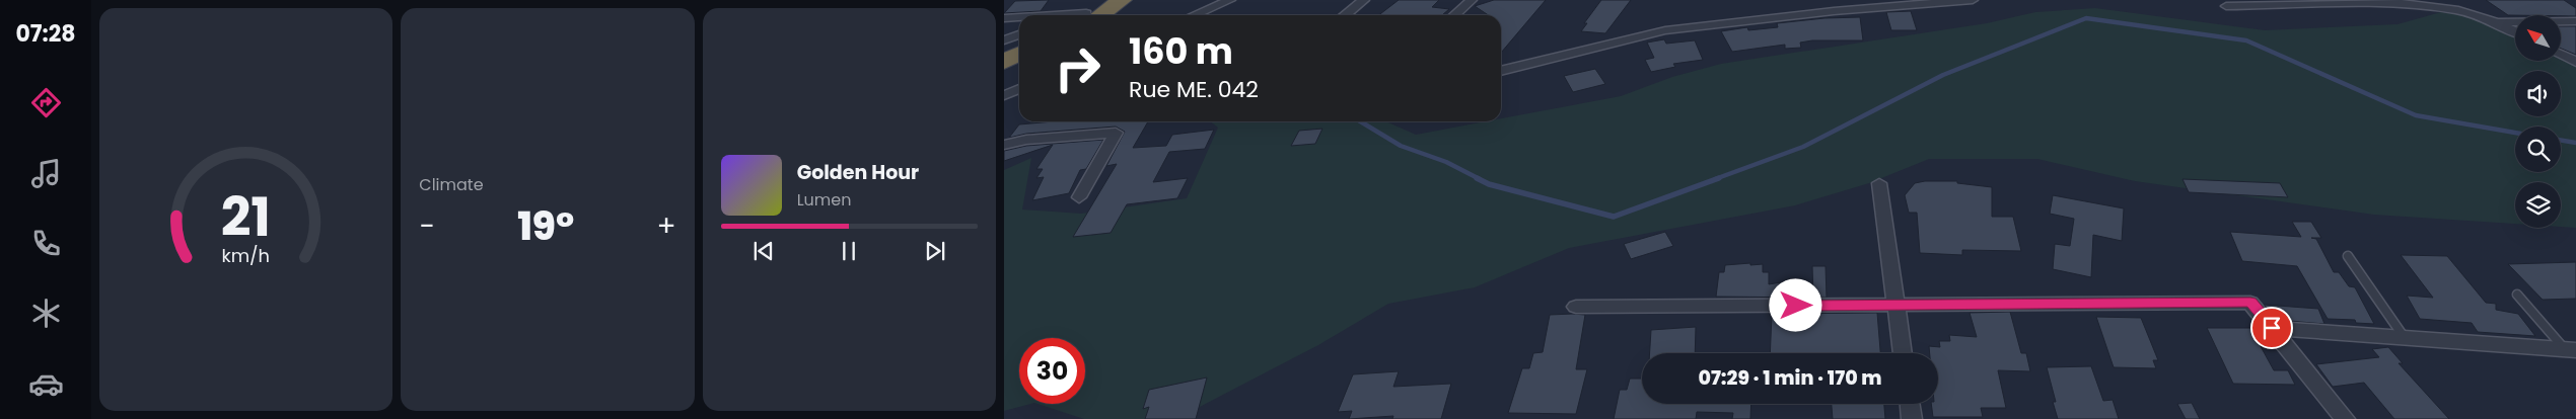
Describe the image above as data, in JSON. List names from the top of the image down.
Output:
{
  "north": "top left",
  "page": {
    "tabs": "07:28",
    "tile": "Climate",
    "turn": ["160 m", "Rue ME. 042"],
    "song": ["Golden Hour", "Lumen"],
    "heat": ["−", "19°", "+"],
    "limit": "30",
    "trip": "07:29 · 1 min · 170 m",
    "gauge": ["21", "km/h"]
  }
}
